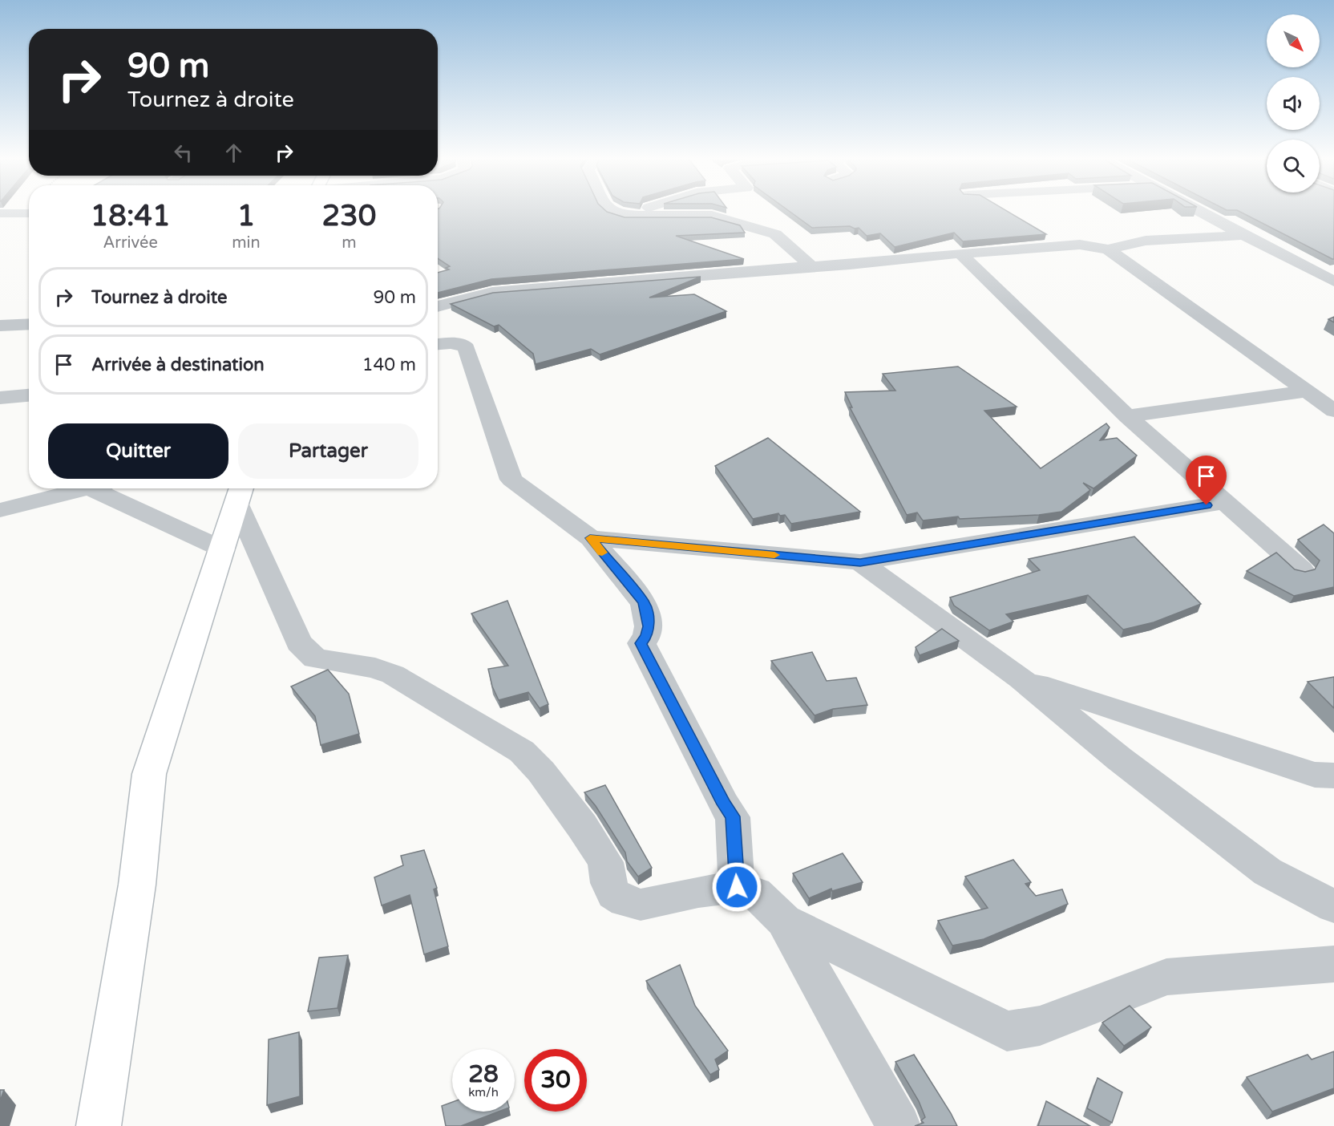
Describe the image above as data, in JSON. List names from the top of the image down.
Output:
{
  "north": "bottom right",
  "page": {
    "turn": ["90 m", "Tournez à droite"],
    "eta": [
      "18:41",
      "Arrivée",
      "1",
      "min",
      "230",
      "m"
    ],
    "list": [
      {
        "name": "Tournez à droite",
        "value": "90 m"
      },
      {
        "name": "Arrivée à destination",
        "value": "140 m"
      }
    ],
    "buttons": ["Quitter", "Partager"],
    "speed": "28 km/h",
    "limit": "30"
  }
}
